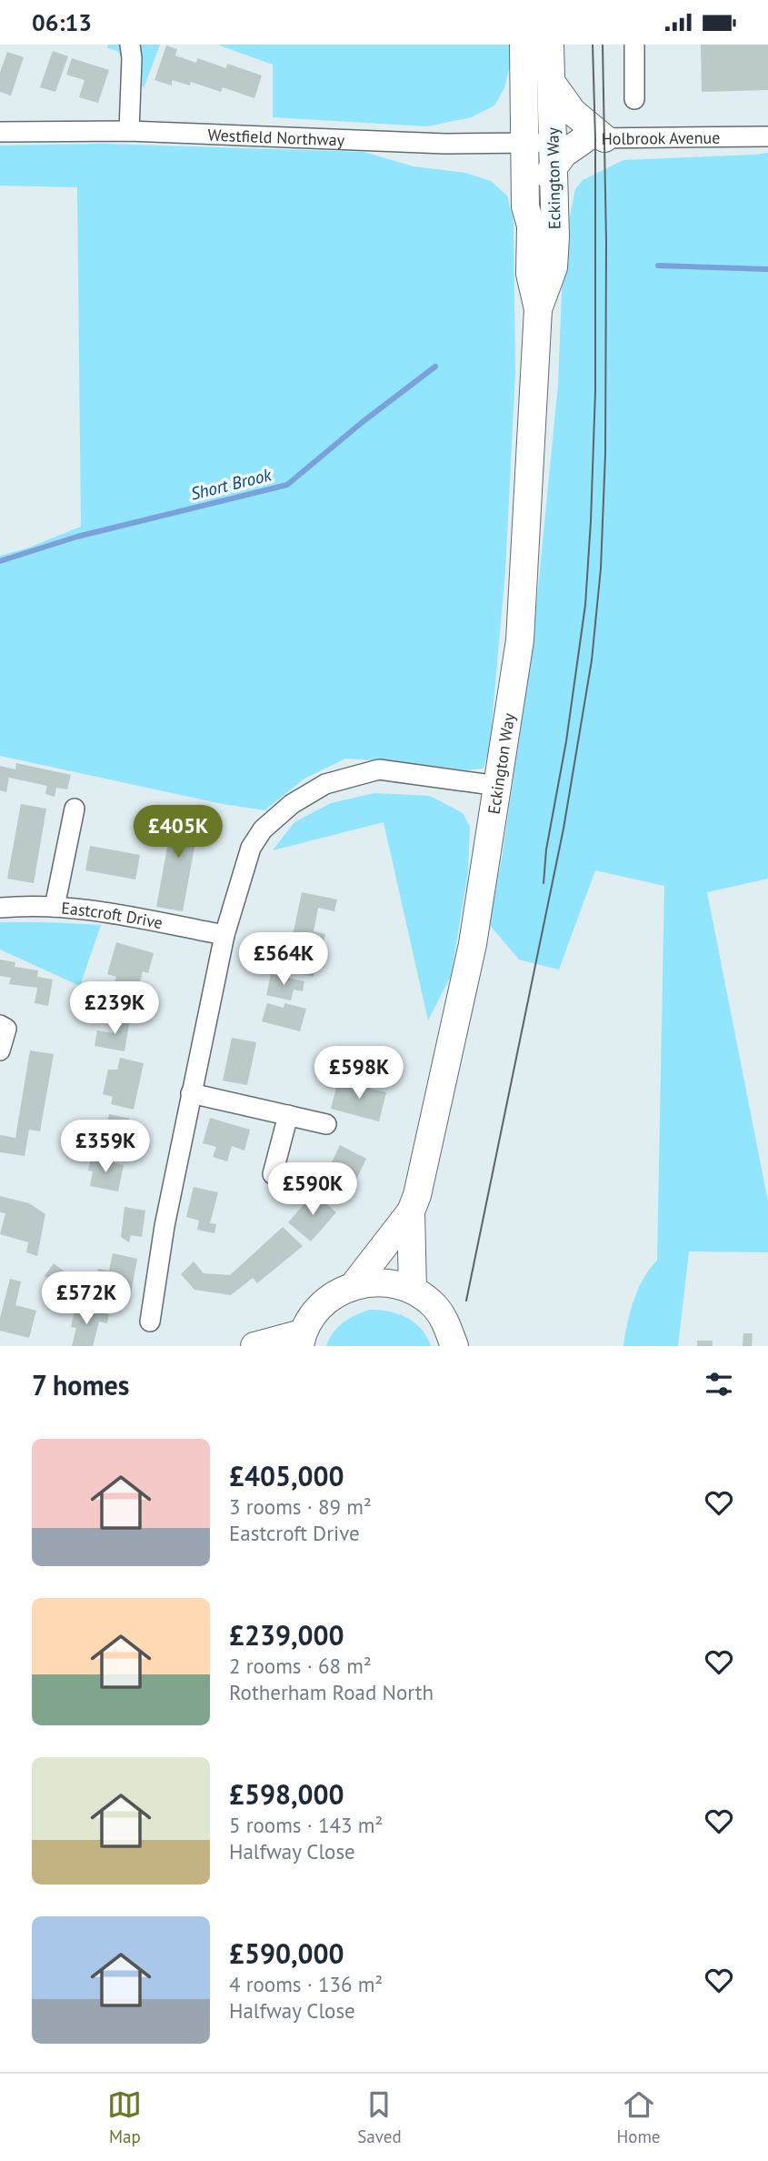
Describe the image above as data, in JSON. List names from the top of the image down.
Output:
{
  "streets": {
    "main road": ["Eckington Way"],
    "street": ["Westfield Northway", "Holbrook Avenue", "Eastcroft Drive"]
  },
  "crossings": [
    ["Westfield Northway", "Eckington Way"]
  ],
  "water": ["Short Brook"],
  "page": {
    "status": "06:13",
    "price": [
      "£405K",
      "£564K",
      "£239K",
      "£598K",
      "£359K",
      "£590K",
      "£572K"
    ],
    "heading": "7 homes",
    "list": [
      {
        "name": "£405,000",
        "note": "3 rooms · 89 m² · Eastcroft Drive"
      },
      {
        "name": "£239,000",
        "note": "2 rooms · 68 m² · Rotherham Road North"
      },
      {
        "name": "£598,000",
        "note": "5 rooms · 143 m² · Halfway Close"
      },
      {
        "name": "£590,000",
        "note": "4 rooms · 136 m² · Halfway Close"
      }
    ],
    "tabs": ["Map", "Saved", "Home"]
  }
}
